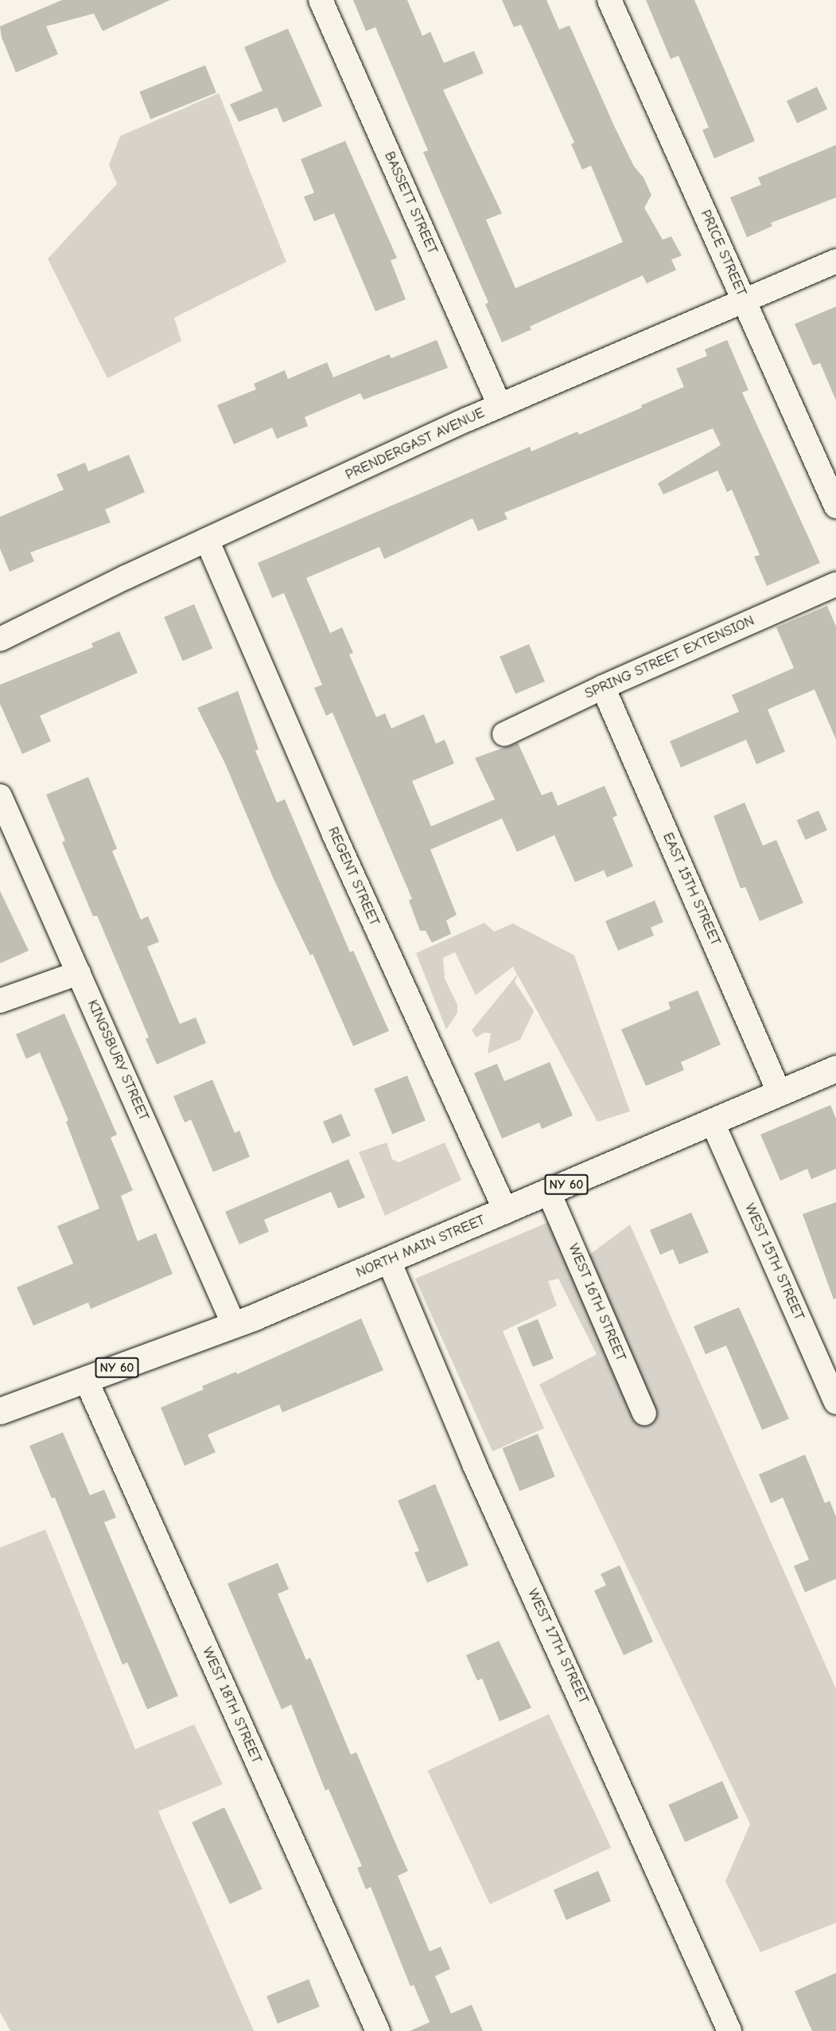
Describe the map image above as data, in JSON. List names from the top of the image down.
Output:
{
  "streets": {
    "highway": ["NY 60", "NORTH MAIN STREET"],
    "street": [
      "BASSETT STREET",
      "PRICE STREET",
      "PRENDERGAST AVENUE",
      "SPRING STREET EXTENSION",
      "REGENT STREET",
      "EAST 15TH STREET",
      "KINGSBURY STREET",
      "WEST 15TH STREET",
      "WEST 16TH STREET",
      "WEST 17TH STREET",
      "WEST 18TH STREET"
    ]
  },
  "crossings": [
    ["BASSETT STREET", "PRENDERGAST AVENUE"],
    ["PRICE STREET", "PRENDERGAST AVENUE"],
    ["PRENDERGAST AVENUE", "REGENT STREET"],
    ["SPRING STREET EXTENSION", "EAST 15TH STREET"],
    ["REGENT STREET", "NORTH MAIN STREET"],
    ["EAST 15TH STREET", "NORTH MAIN STREET"],
    ["KINGSBURY STREET", "NORTH MAIN STREET"],
    ["NORTH MAIN STREET", "WEST 15TH STREET"],
    ["NORTH MAIN STREET", "WEST 16TH STREET"],
    ["NORTH MAIN STREET", "WEST 17TH STREET"],
    ["NORTH MAIN STREET", "WEST 18TH STREET"]
  ]
}
